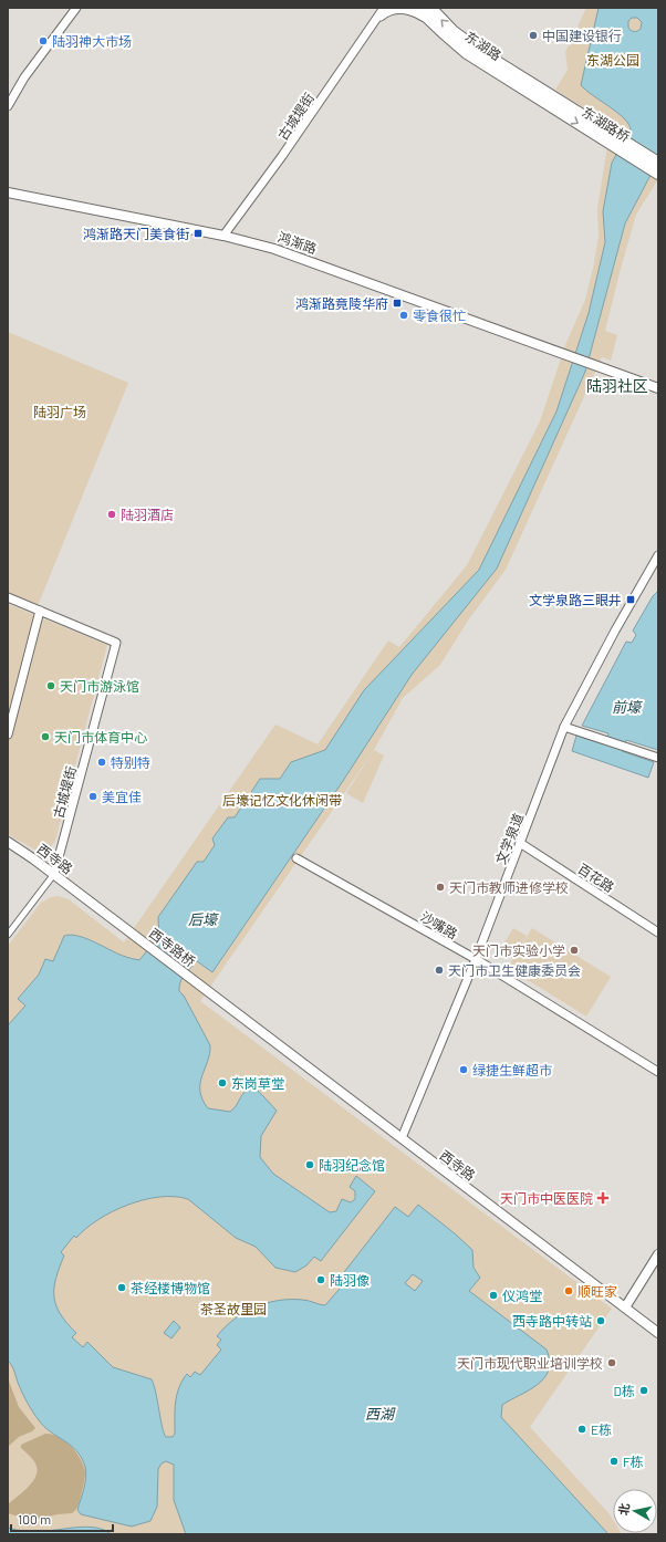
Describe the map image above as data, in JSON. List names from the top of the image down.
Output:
{
  "streets": {
    "main road": ["东湖路", "东湖路桥"],
    "street": [
      "古城堤街",
      "鸿渐路",
      "文学泉道",
      "西寺路",
      "百花路",
      "沙嘴路",
      "西寺路桥"
    ]
  },
  "crossings": [
    ["东湖路", "东湖路桥"],
    ["古城堤街", "鸿渐路"],
    ["古城堤街", "西寺路"],
    ["文学泉道", "西寺路"],
    ["文学泉道", "百花路"],
    ["文学泉道", "沙嘴路"],
    ["西寺路", "西寺路桥"]
  ],
  "districts": ["陆羽社区"],
  "water": ["前壕", "后壕", "西湖"],
  "parks": [
    "东湖公园",
    "陆羽广场",
    "后壕记忆文化休闲带",
    "茶圣故里园"
  ],
  "places": {
    "other": [
      "中国建设银行",
      "陆羽神大市场",
      "零食很忙",
      "陆羽酒店",
      "天门市游泳馆",
      "天门市体育中心",
      "特别特",
      "美宜佳",
      "天门市教师进修学校",
      "天门市实验小学",
      "天门市卫生健康委员会",
      "绿捷生鲜超市",
      "东岗草堂",
      "陆羽纪念馆",
      "陆羽像",
      "茶经楼博物馆",
      "顺旺家",
      "仪鸿堂",
      "西寺路中转站",
      "天门市现代职业培训学校",
      "D栋",
      "E栋",
      "F栋"
    ],
    "transit": ["鸿渐路天门美食街", "鸿渐路竟陵华府", "文学泉路三眼井"],
    "health": ["天门市中医医院"]
  },
  "scale_bar": "100 m",
  "north": "left"
}
